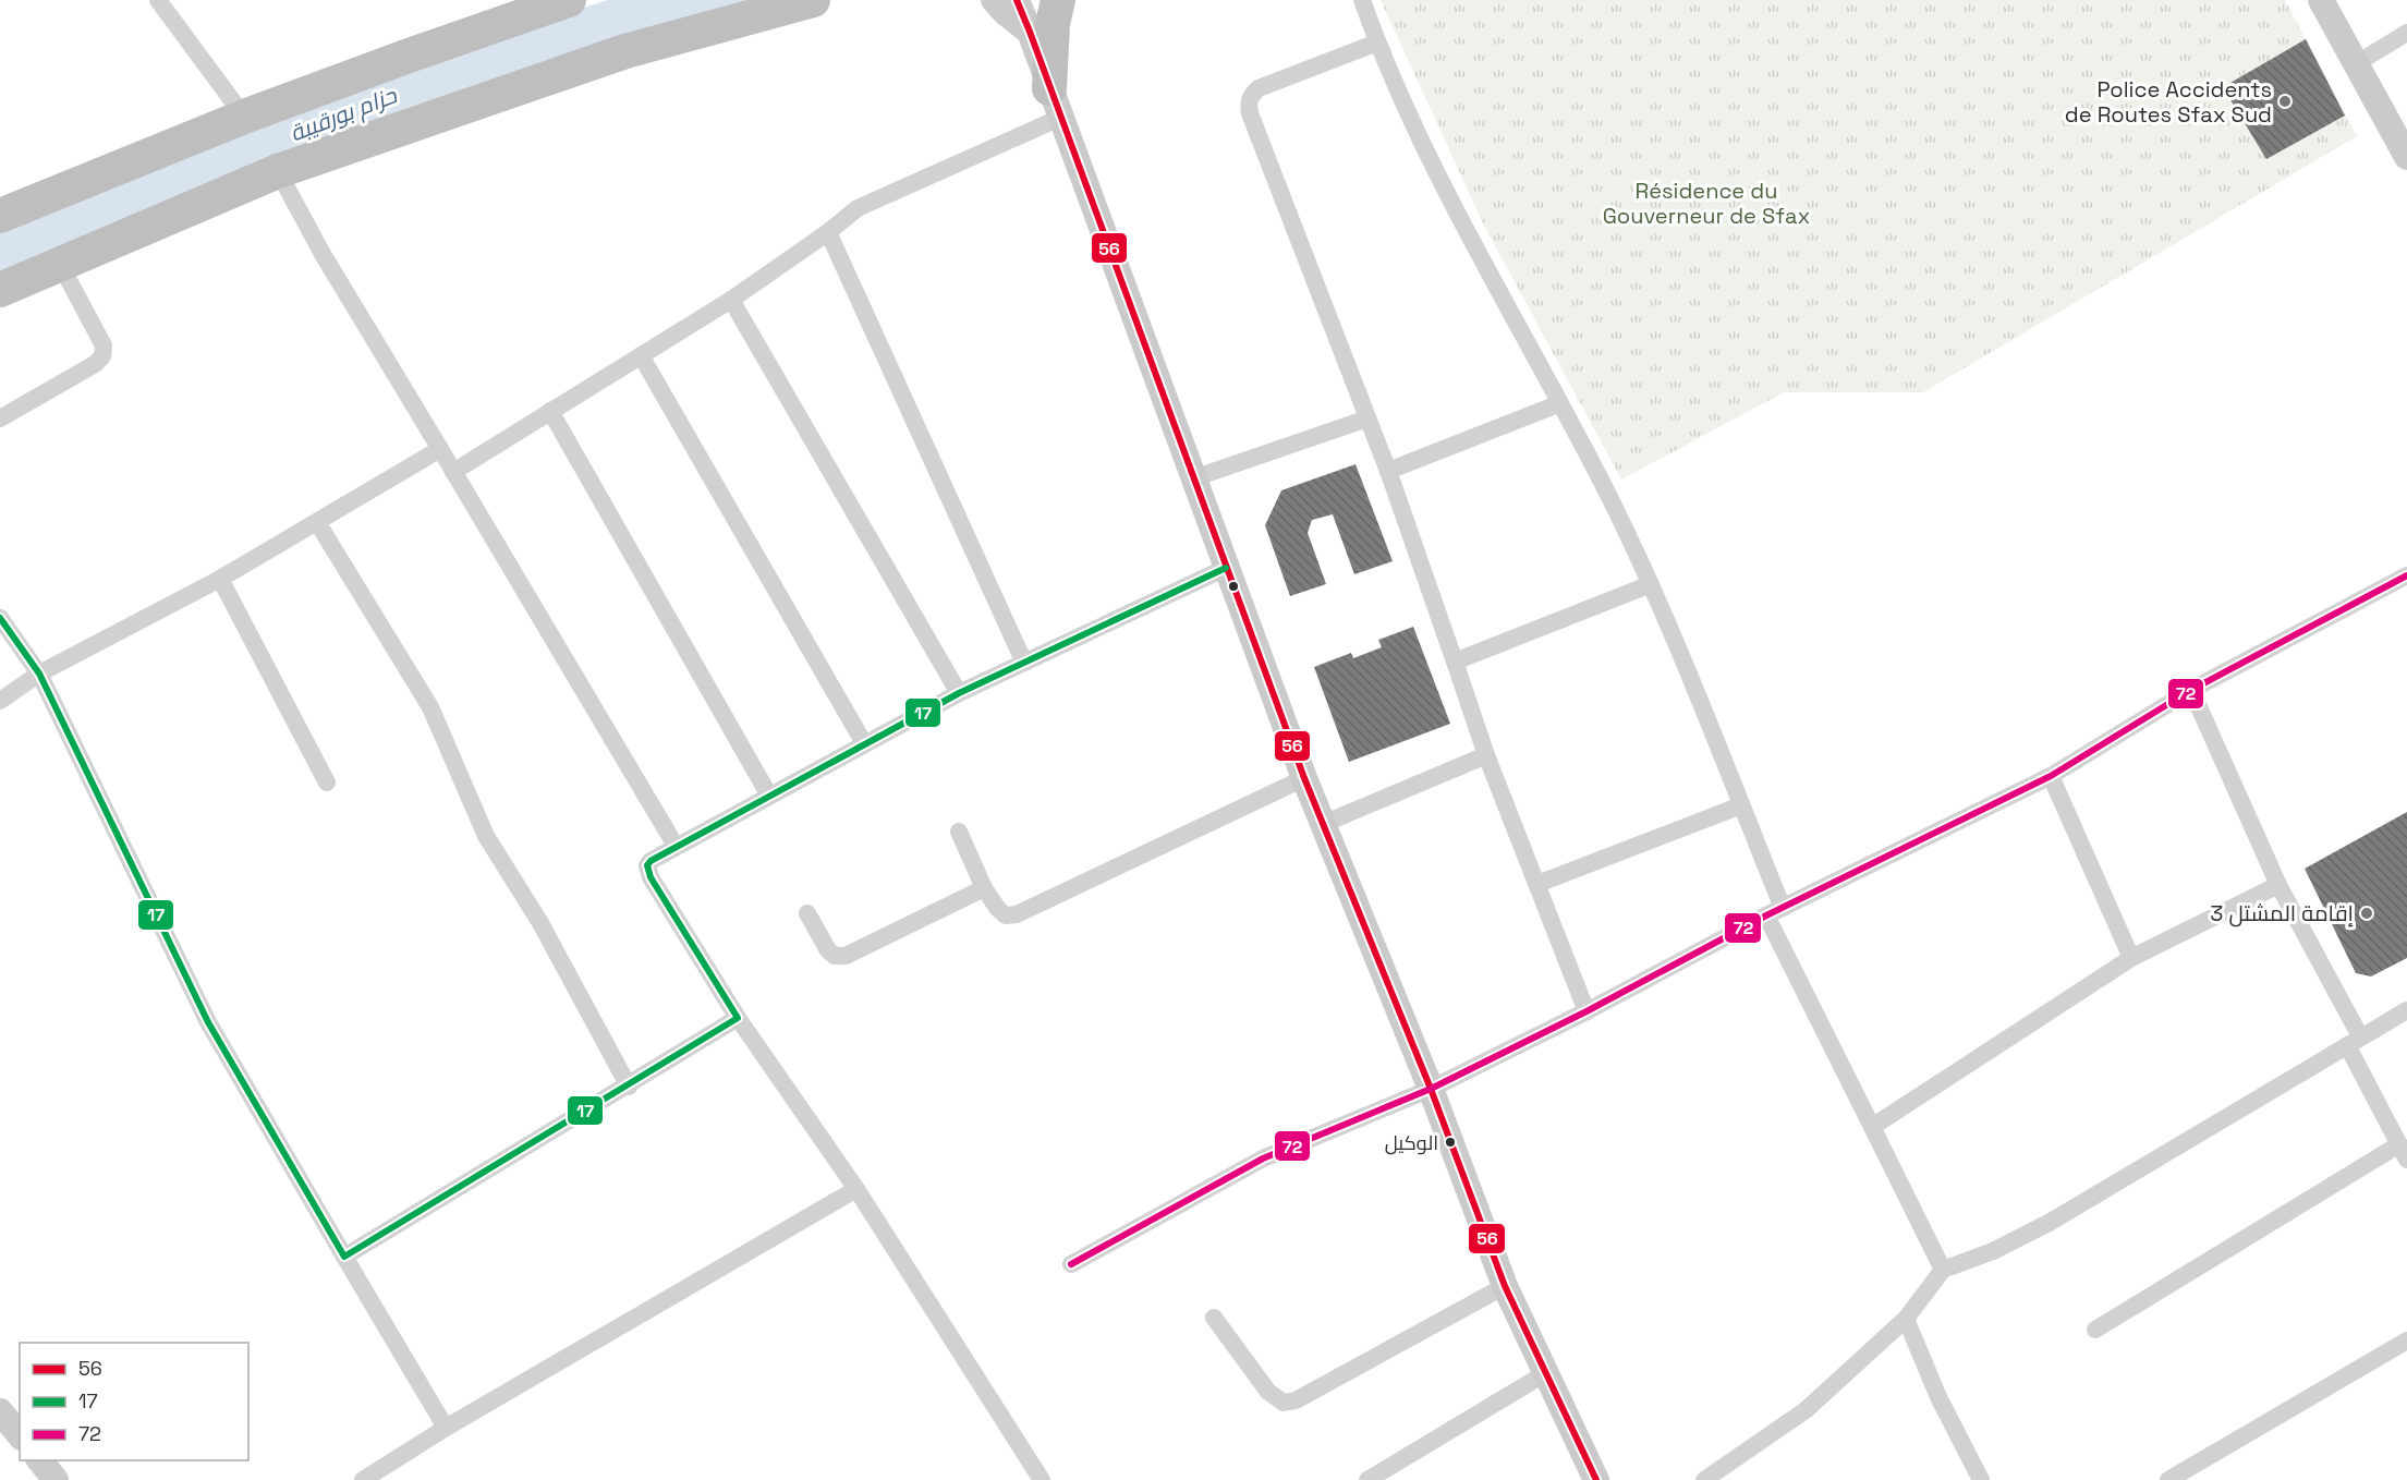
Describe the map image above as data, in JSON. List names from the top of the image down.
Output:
{
  "water": ["حزام بورقيبة"],
  "parks": ["Résidence du Gouverneur de Sfax"],
  "places": ["Police Accidents de Routes Sfax Sud", "إقامة المشتل 3", "الوكيل"],
  "lines": ["transit line 56", "transit line 17", "transit line 72"],
  "legend": ["56", "17", "72"]
}
